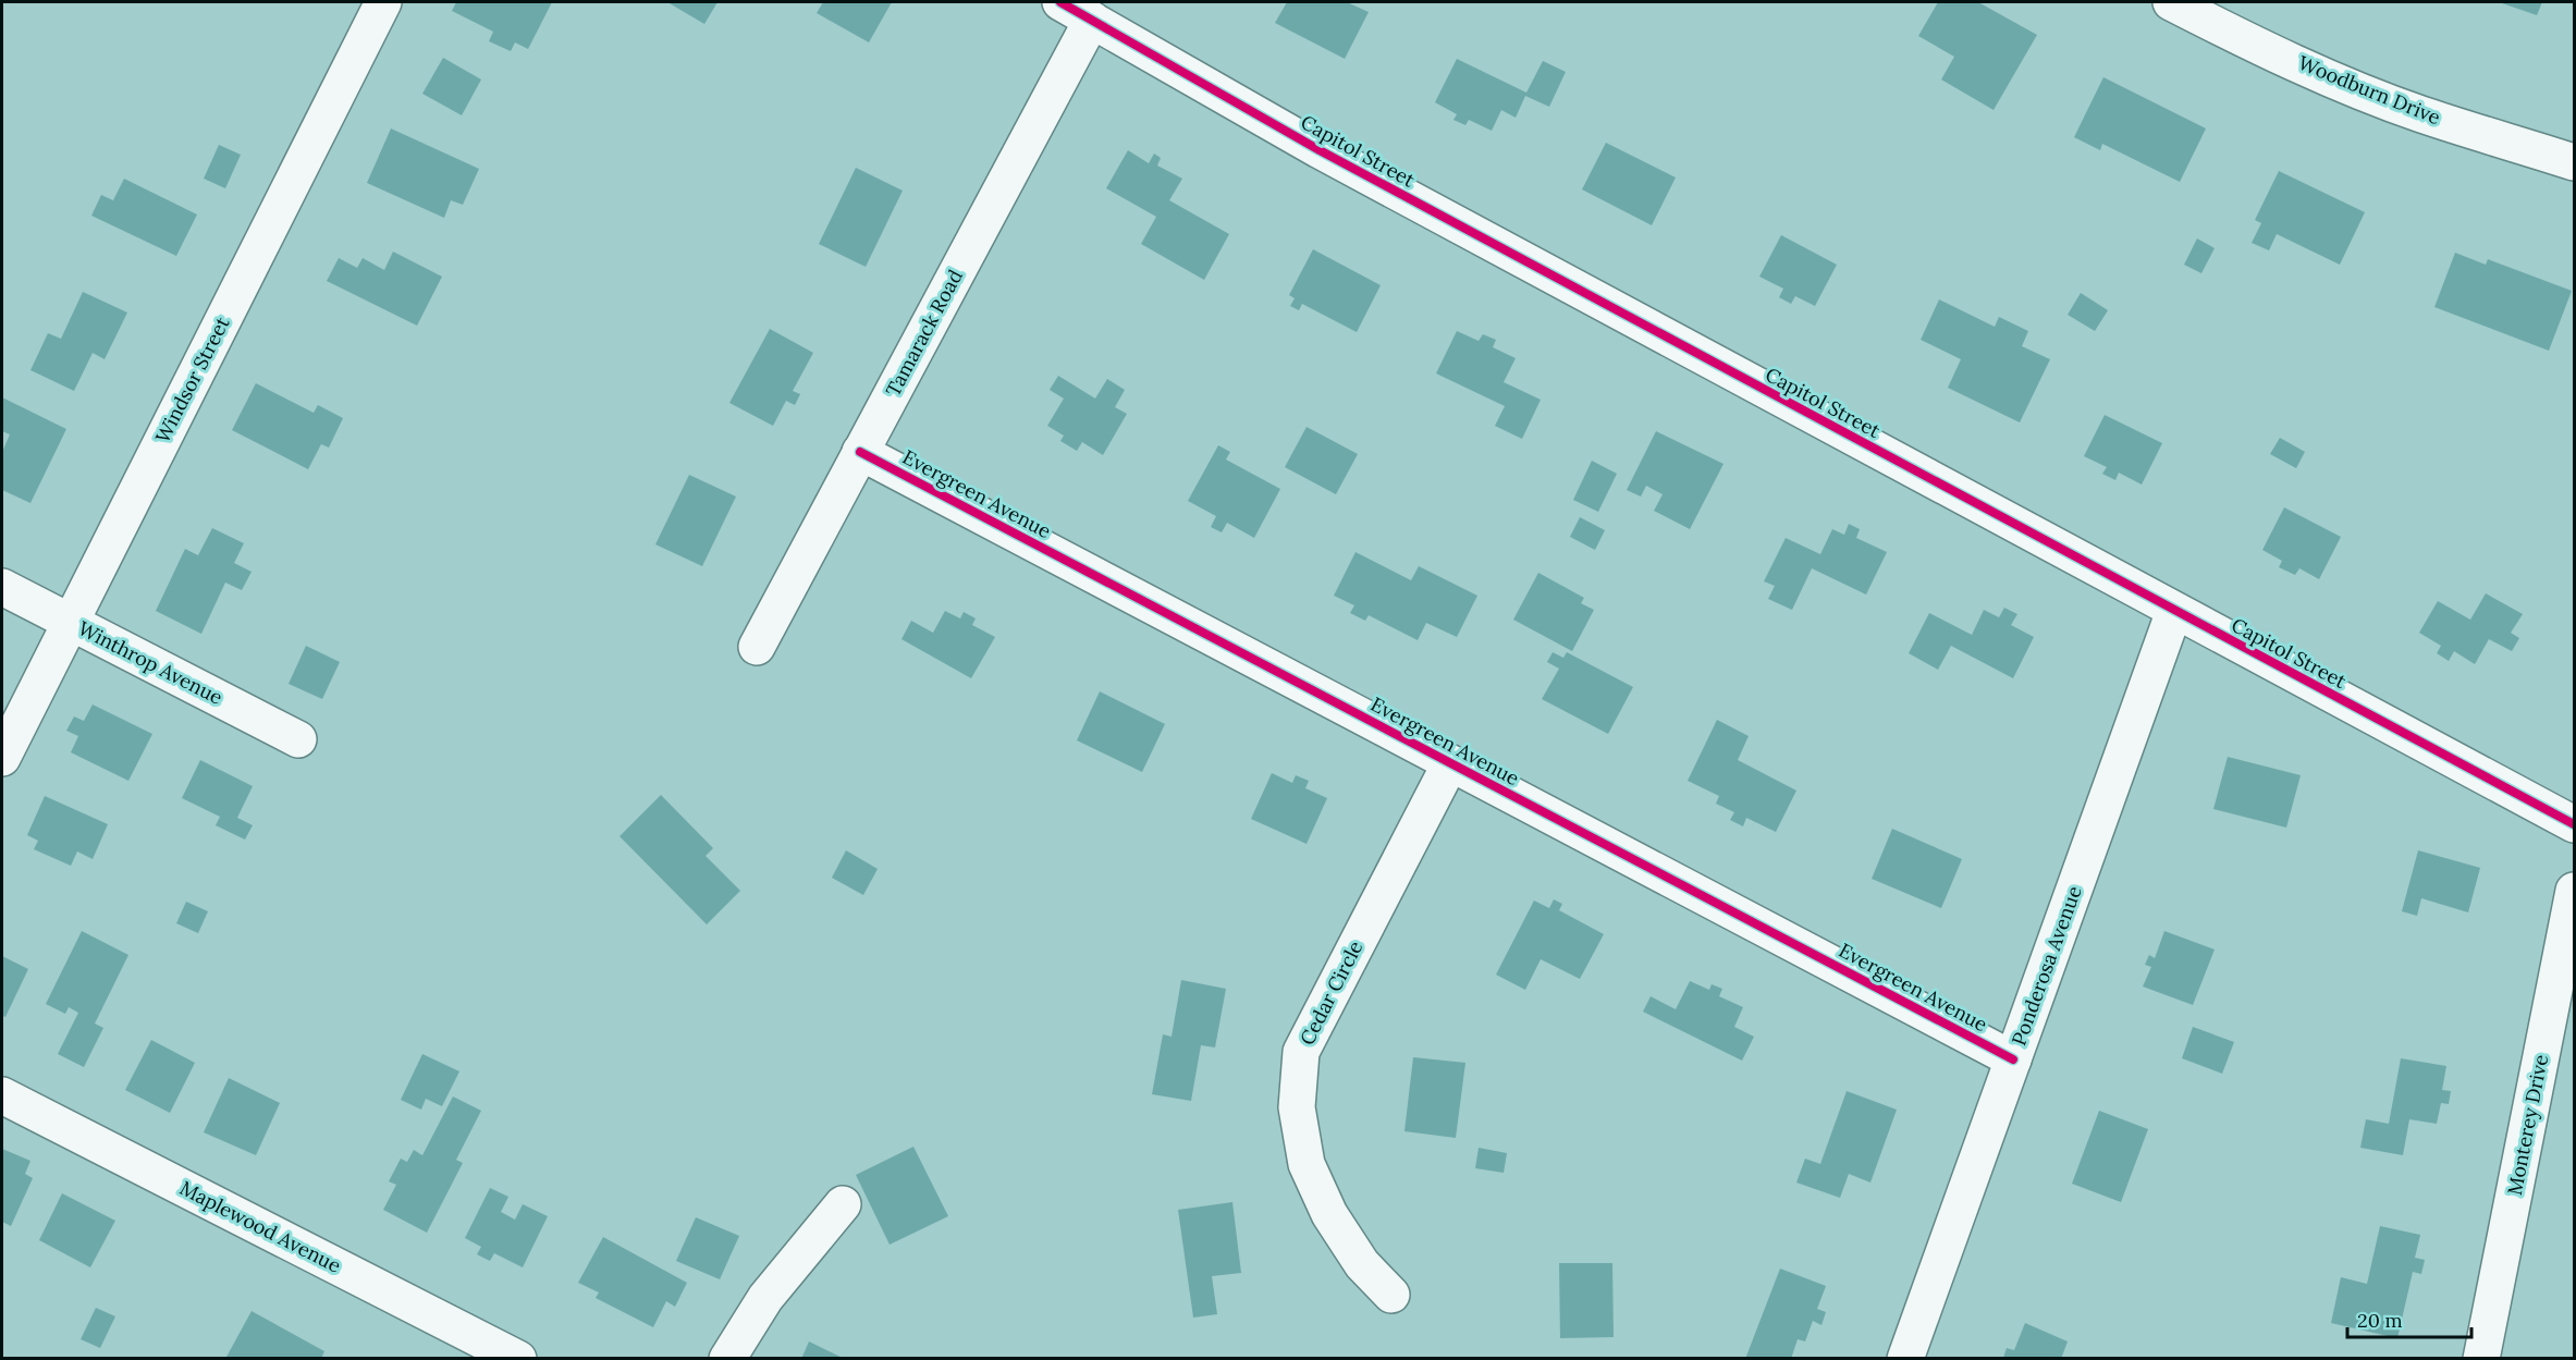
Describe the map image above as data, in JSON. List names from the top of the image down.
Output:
{
  "streets": {
    "street": [
      "Woodburn Drive",
      "Capitol Street",
      "Tamarack Road",
      "Windsor Street",
      "Evergreen Avenue",
      "Winthrop Avenue",
      "Ponderosa Avenue",
      "Cedar Circle",
      "Monterey Drive",
      "Maplewood Avenue"
    ]
  },
  "crossings": [
    ["Capitol Street", "Tamarack Road"],
    ["Capitol Street", "Ponderosa Avenue"],
    ["Tamarack Road", "Evergreen Avenue"],
    ["Windsor Street", "Winthrop Avenue"],
    ["Evergreen Avenue", "Ponderosa Avenue"],
    ["Evergreen Avenue", "Cedar Circle"]
  ],
  "scale_bar": "20 m"
}
